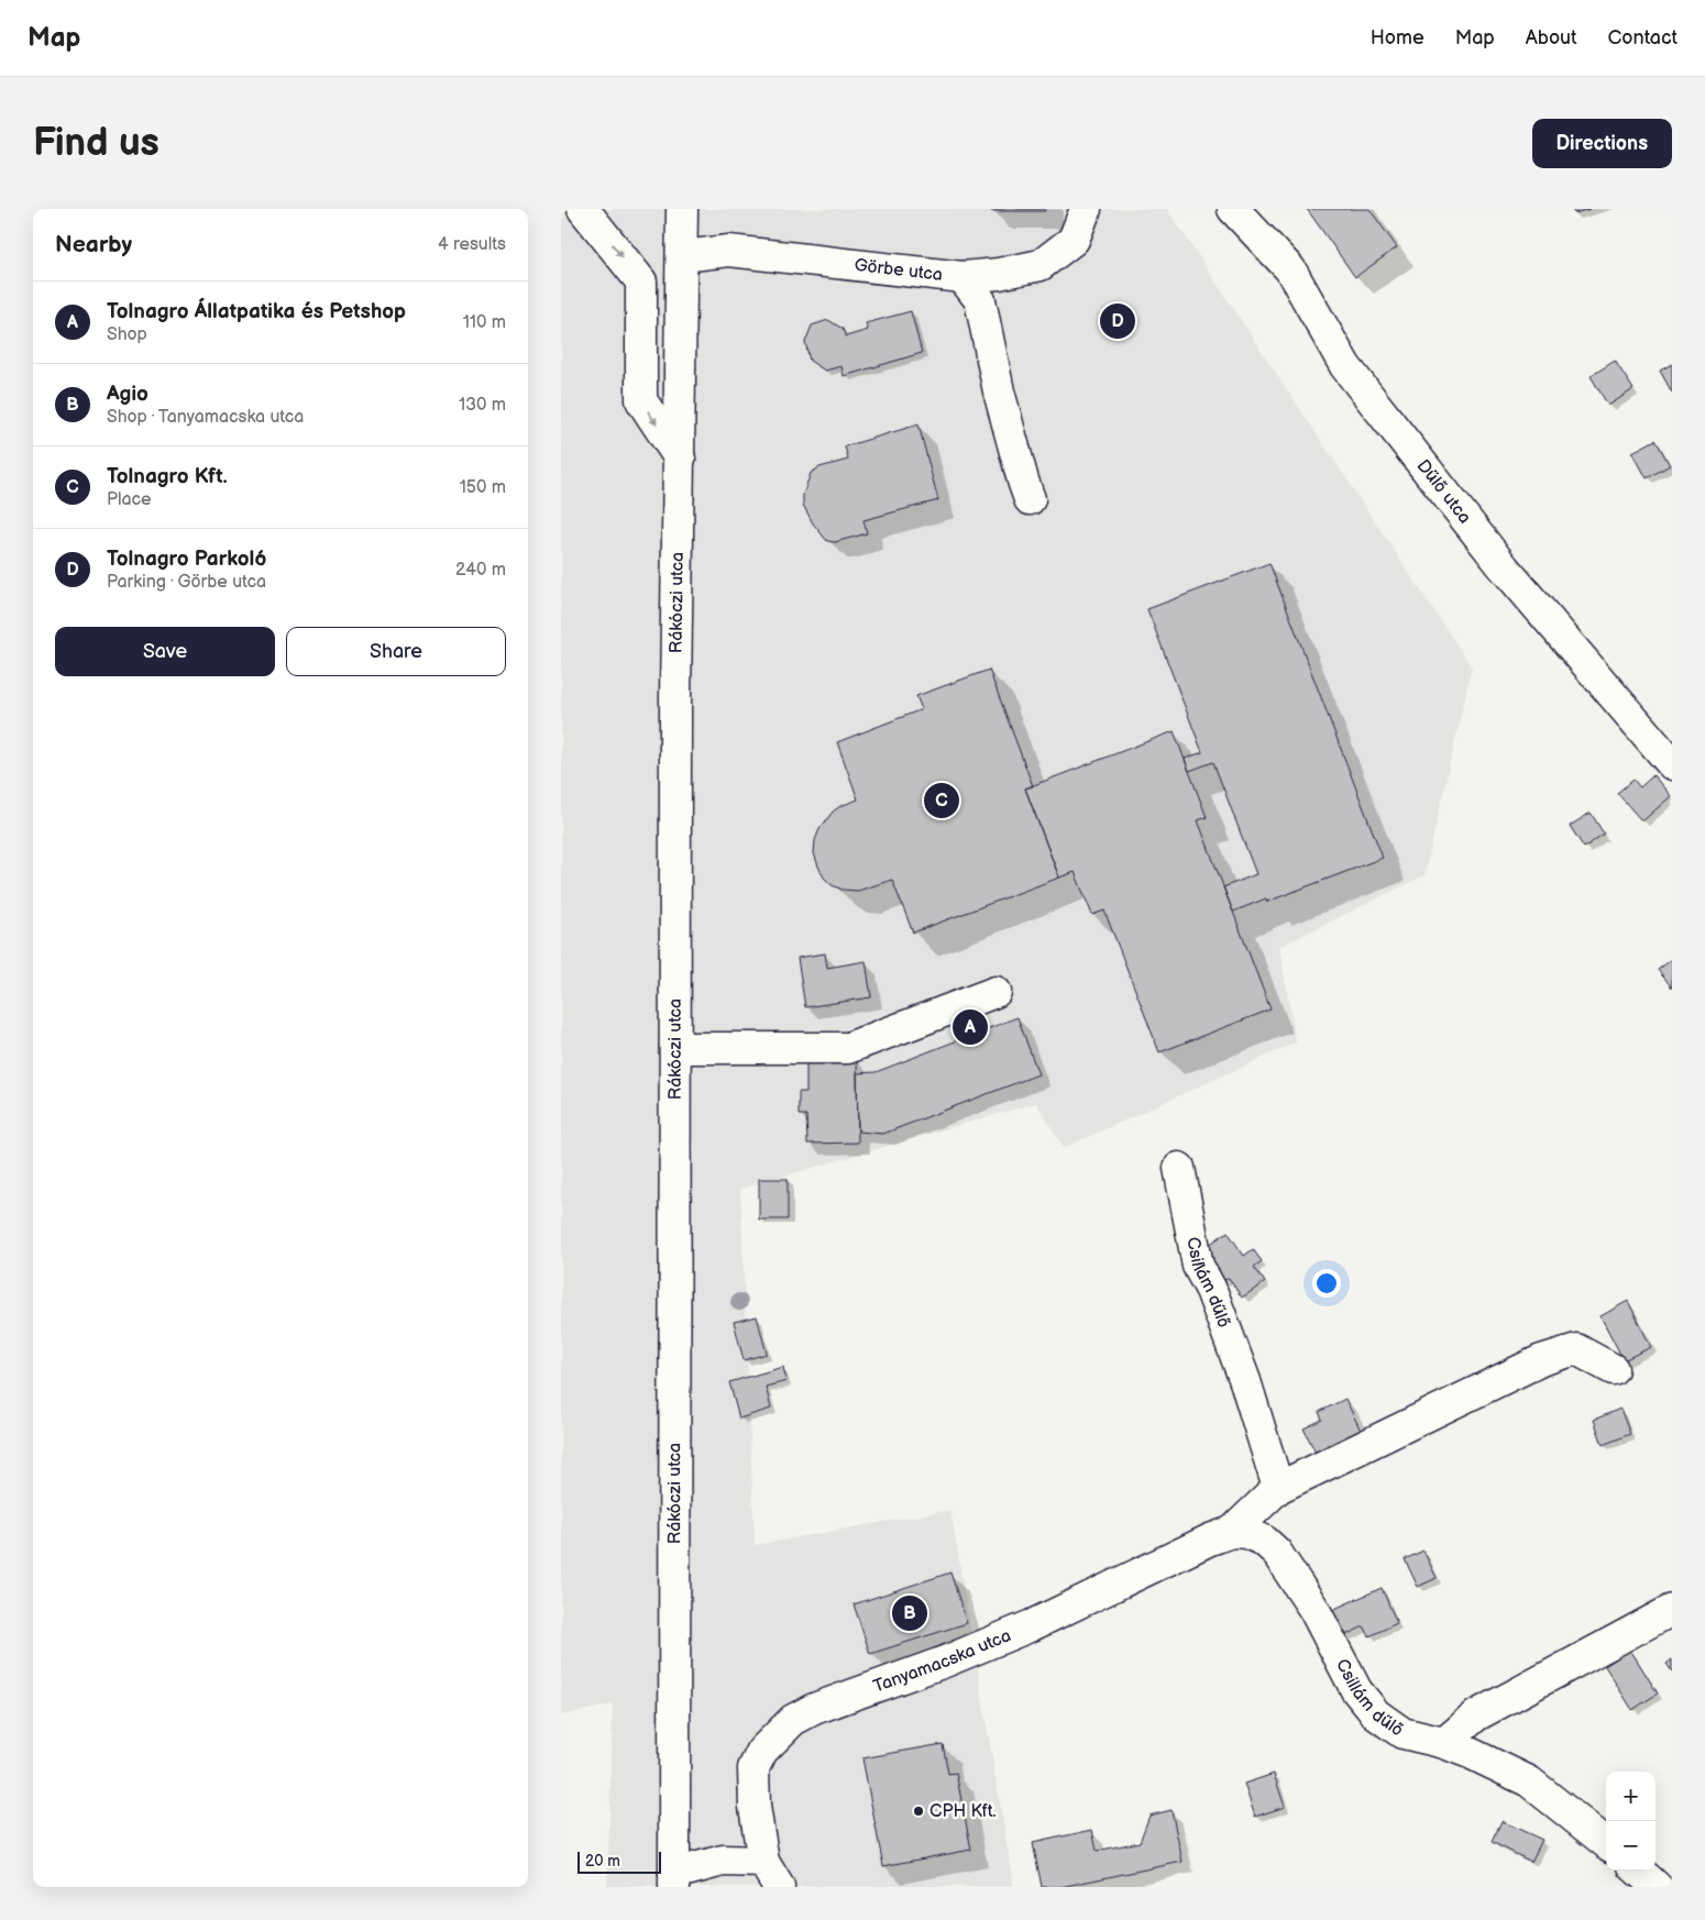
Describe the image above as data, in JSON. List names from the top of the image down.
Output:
{
  "streets": {
    "street": [
      "Görbe utca",
      "Dűlő utca",
      "Rákóczi utca",
      "Csillám dűlő",
      "Tanyamacska utca"
    ]
  },
  "crossings": [
    ["Görbe utca", "Rákóczi utca"],
    ["Csillám dűlő", "Tanyamacska utca"]
  ],
  "places": ["CPH Kft."],
  "scale_bar": "20 m",
  "page": {
    "header": "Map",
    "nav": [
      "Home",
      "Map",
      "About",
      "Contact"
    ],
    "buttons": [
      "Directions",
      ["Save", "Share"]
    ],
    "title": "Find us",
    "heading": ["Nearby", "4 results"],
    "list": [
      {
        "mark": "A",
        "name": "Tolnagro Állatpatika és Petshop",
        "note": "Shop",
        "value": "110 m"
      },
      {
        "mark": "B",
        "name": "Agio",
        "note": "Shop · Tanyamacska utca",
        "value": "130 m"
      },
      {
        "mark": "C",
        "name": "Tolnagro Kft.",
        "note": "Place",
        "value": "150 m"
      },
      {
        "mark": "D",
        "name": "Tolnagro Parkoló",
        "note": "Parking · Görbe utca",
        "value": "240 m"
      }
    ],
    "pins": [
      "D",
      "C",
      "A",
      "B"
    ],
    "map_buttons": ["+", "−"],
    "scale": "20 m"
  }
}
